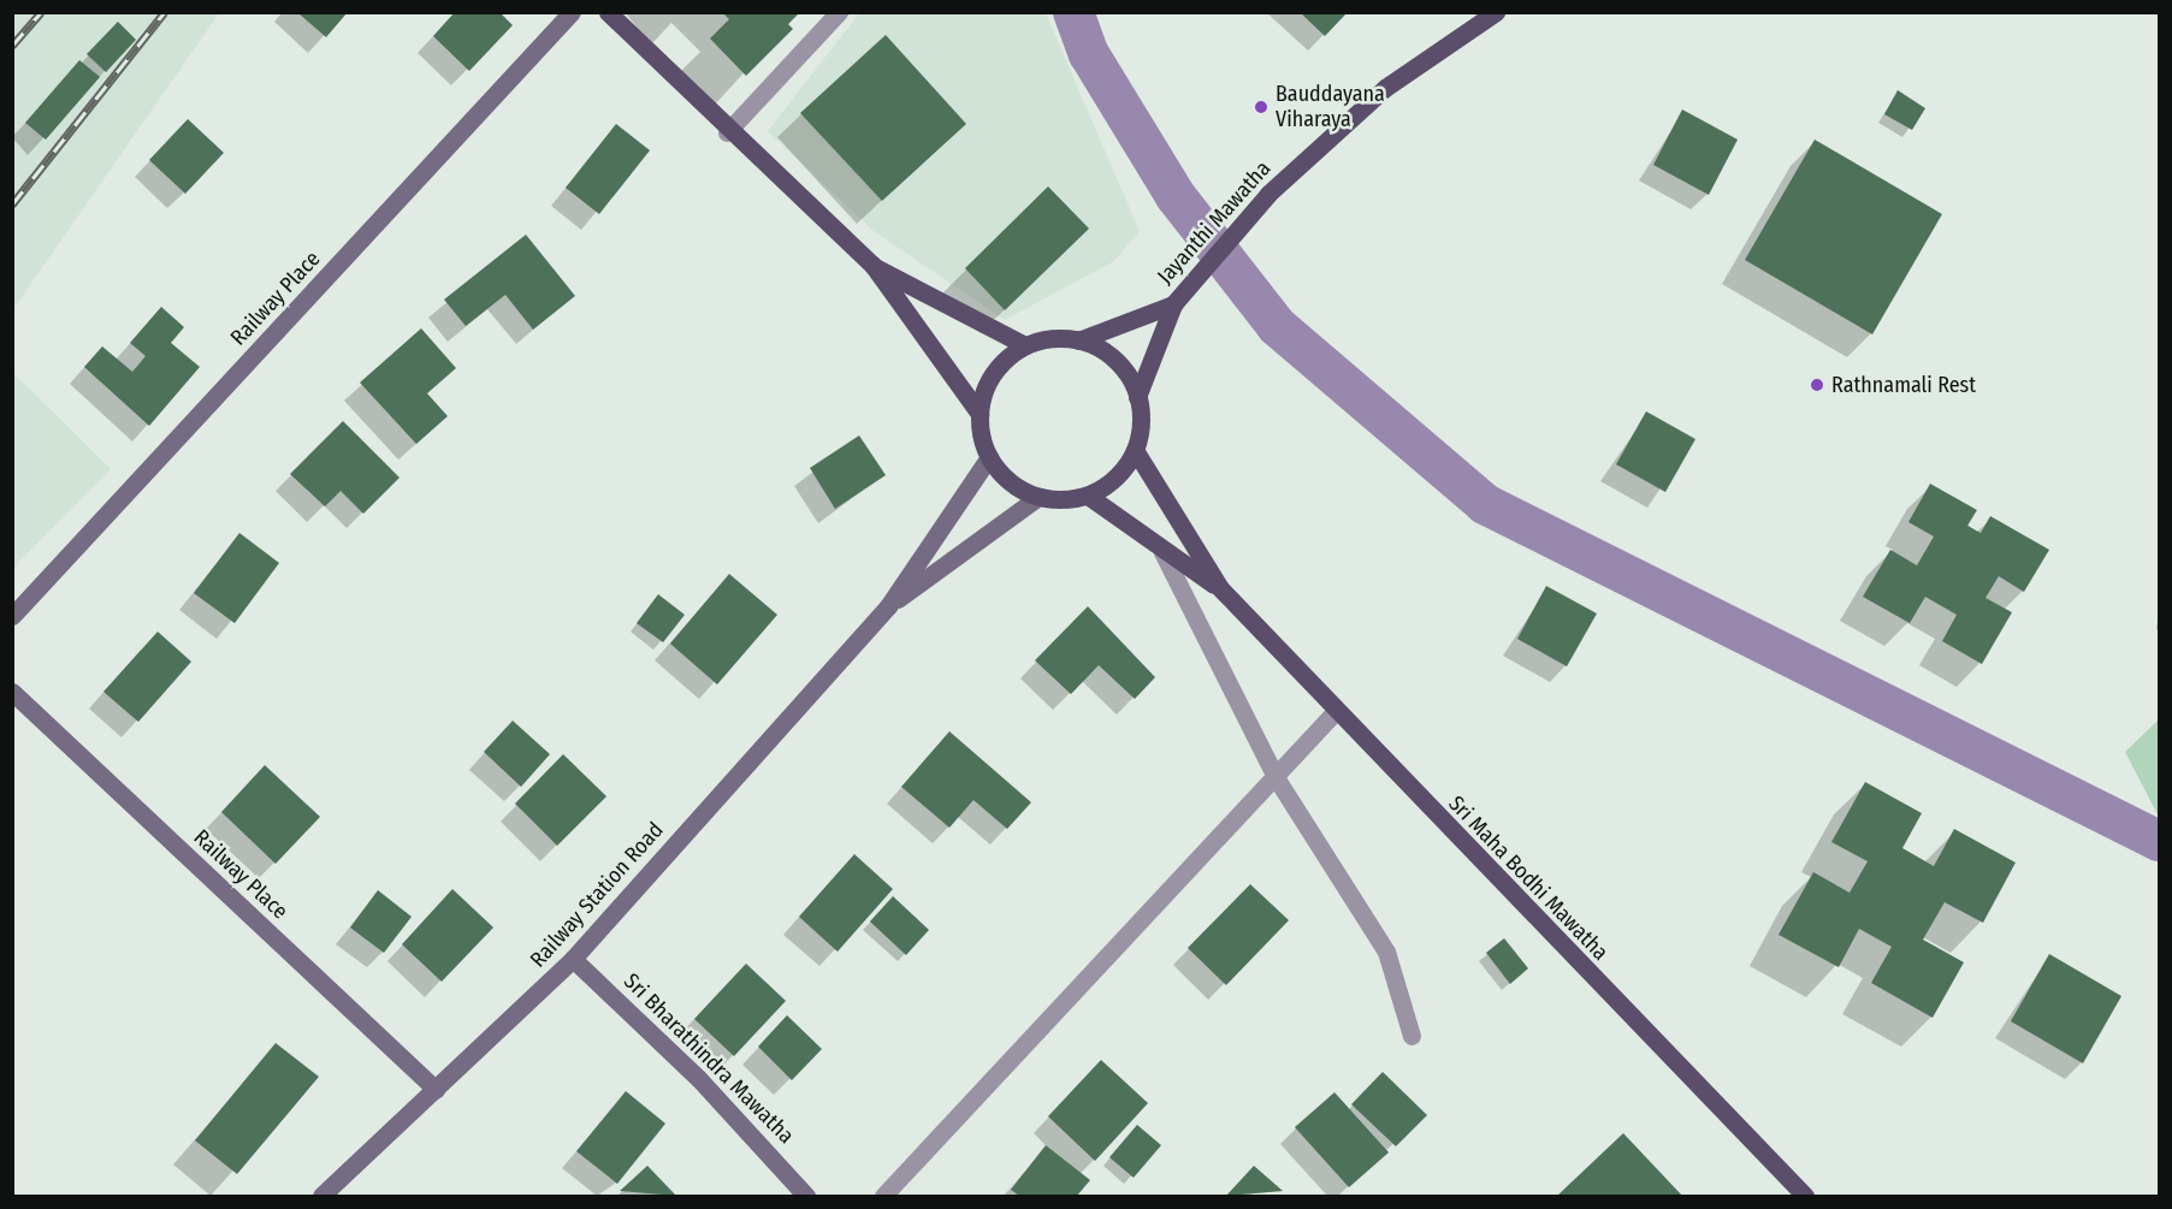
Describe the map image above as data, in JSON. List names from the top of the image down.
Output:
{
  "streets": {
    "main road": [
      "Jayanthi Mawatha",
      "Railway Place",
      "Sri Maha Bodhi Mawatha",
      "Railway Station Road",
      "Sri Bharathindra Mawatha"
    ]
  },
  "crossings": [
    ["Jayanthi Mawatha", "Sri Maha Bodhi Mawatha"],
    ["Jayanthi Mawatha", "Railway Station Road"],
    ["Railway Place", "Railway Station Road"],
    ["Sri Maha Bodhi Mawatha", "Railway Station Road"],
    ["Railway Station Road", "Sri Bharathindra Mawatha"]
  ],
  "places": ["Bauddayana Viharaya", "Rathnamali Rest"]
}
